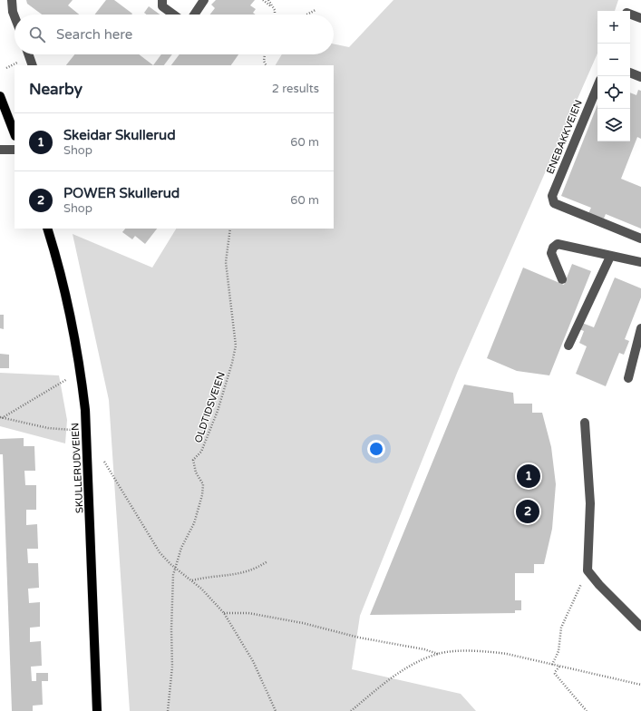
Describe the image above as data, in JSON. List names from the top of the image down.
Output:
{
  "streets": {
    "main road": ["SKULLERUDVEIEN"],
    "lane": ["ENEBAKKVEIEN"],
    "path": ["OLDTIDSVEIEN"]
  },
  "page": {
    "map_buttons": ["+", "−"],
    "search": "Search here",
    "heading": ["Nearby", "2 results"],
    "list": [
      {
        "mark": "1",
        "name": "Skeidar Skullerud",
        "note": "Shop",
        "value": "60 m"
      },
      {
        "mark": "2",
        "name": "POWER Skullerud",
        "note": "Shop",
        "value": "60 m"
      }
    ],
    "pins": ["1", "2"]
  }
}
